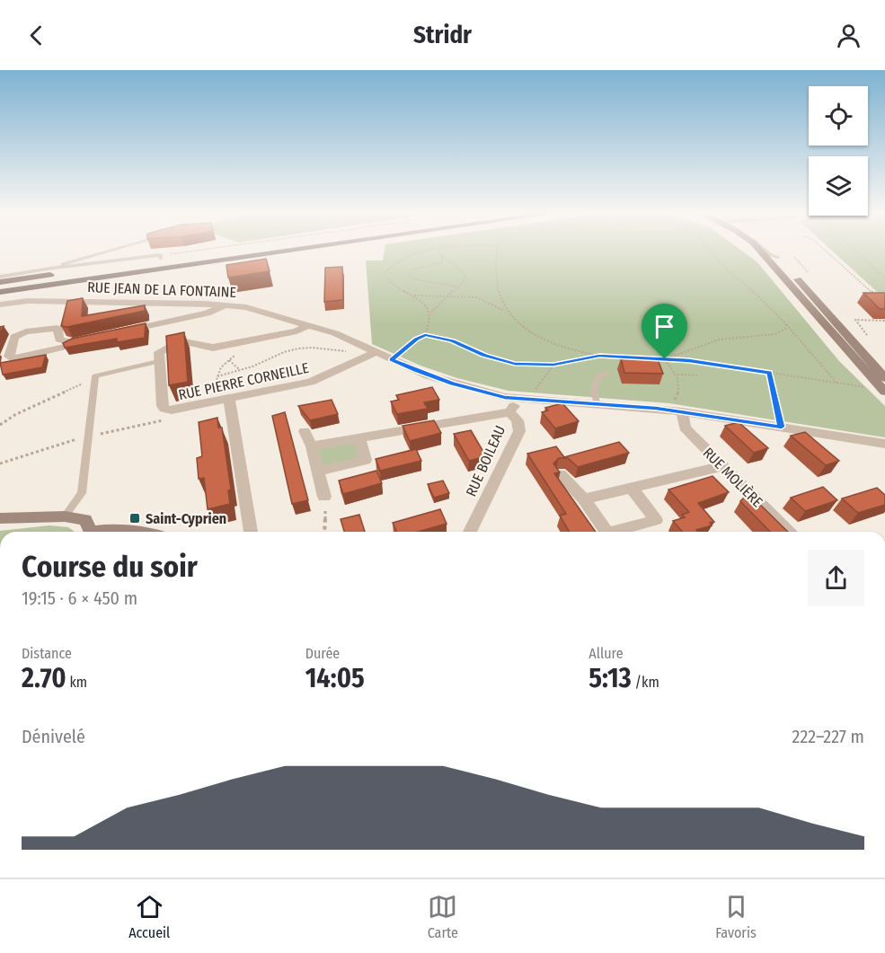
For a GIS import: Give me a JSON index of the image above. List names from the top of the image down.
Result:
{
  "streets": {
    "street": [
      "RUE JEAN DE LA FONTAINE",
      "RUE PIERRE CORNEILLE",
      "RUE BOILEAU",
      "RUE MOLIÈRE"
    ]
  },
  "crossings": [
    ["RUE JEAN DE LA FONTAINE", "RUE PIERRE CORNEILLE"],
    ["RUE JEAN DE LA FONTAINE", "RUE BOILEAU"],
    ["RUE JEAN DE LA FONTAINE", "RUE MOLIÈRE"]
  ],
  "places": {
    "transit": ["Saint-Cyprien"]
  },
  "page": {
    "header": "Stridr",
    "heading": ["Course du soir", "19:15 · 6 × 450 m"],
    "stats": [
      ["Distance", "2.70 km"],
      ["Durée", "14:05"],
      ["Allure", "5:13 /km"]
    ],
    "chart": ["Dénivelé", "222–227 m"],
    "tabs": ["Accueil", "Carte", "Favoris"]
  }
}
